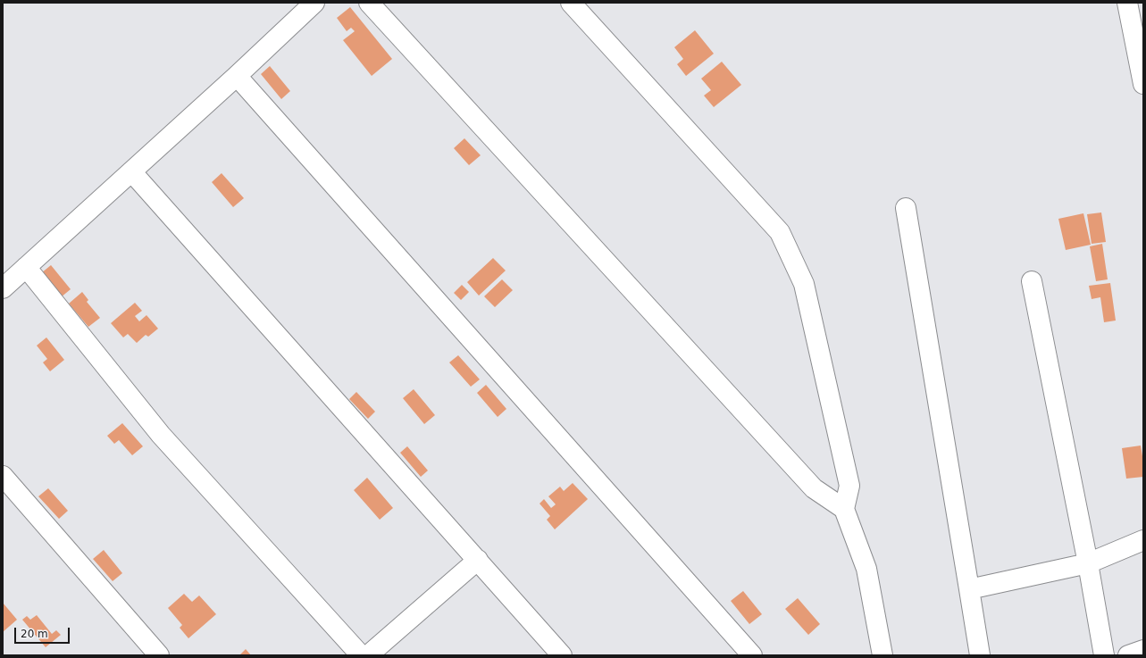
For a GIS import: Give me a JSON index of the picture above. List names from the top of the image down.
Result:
{
  "scale_bar": "20 m"
}
